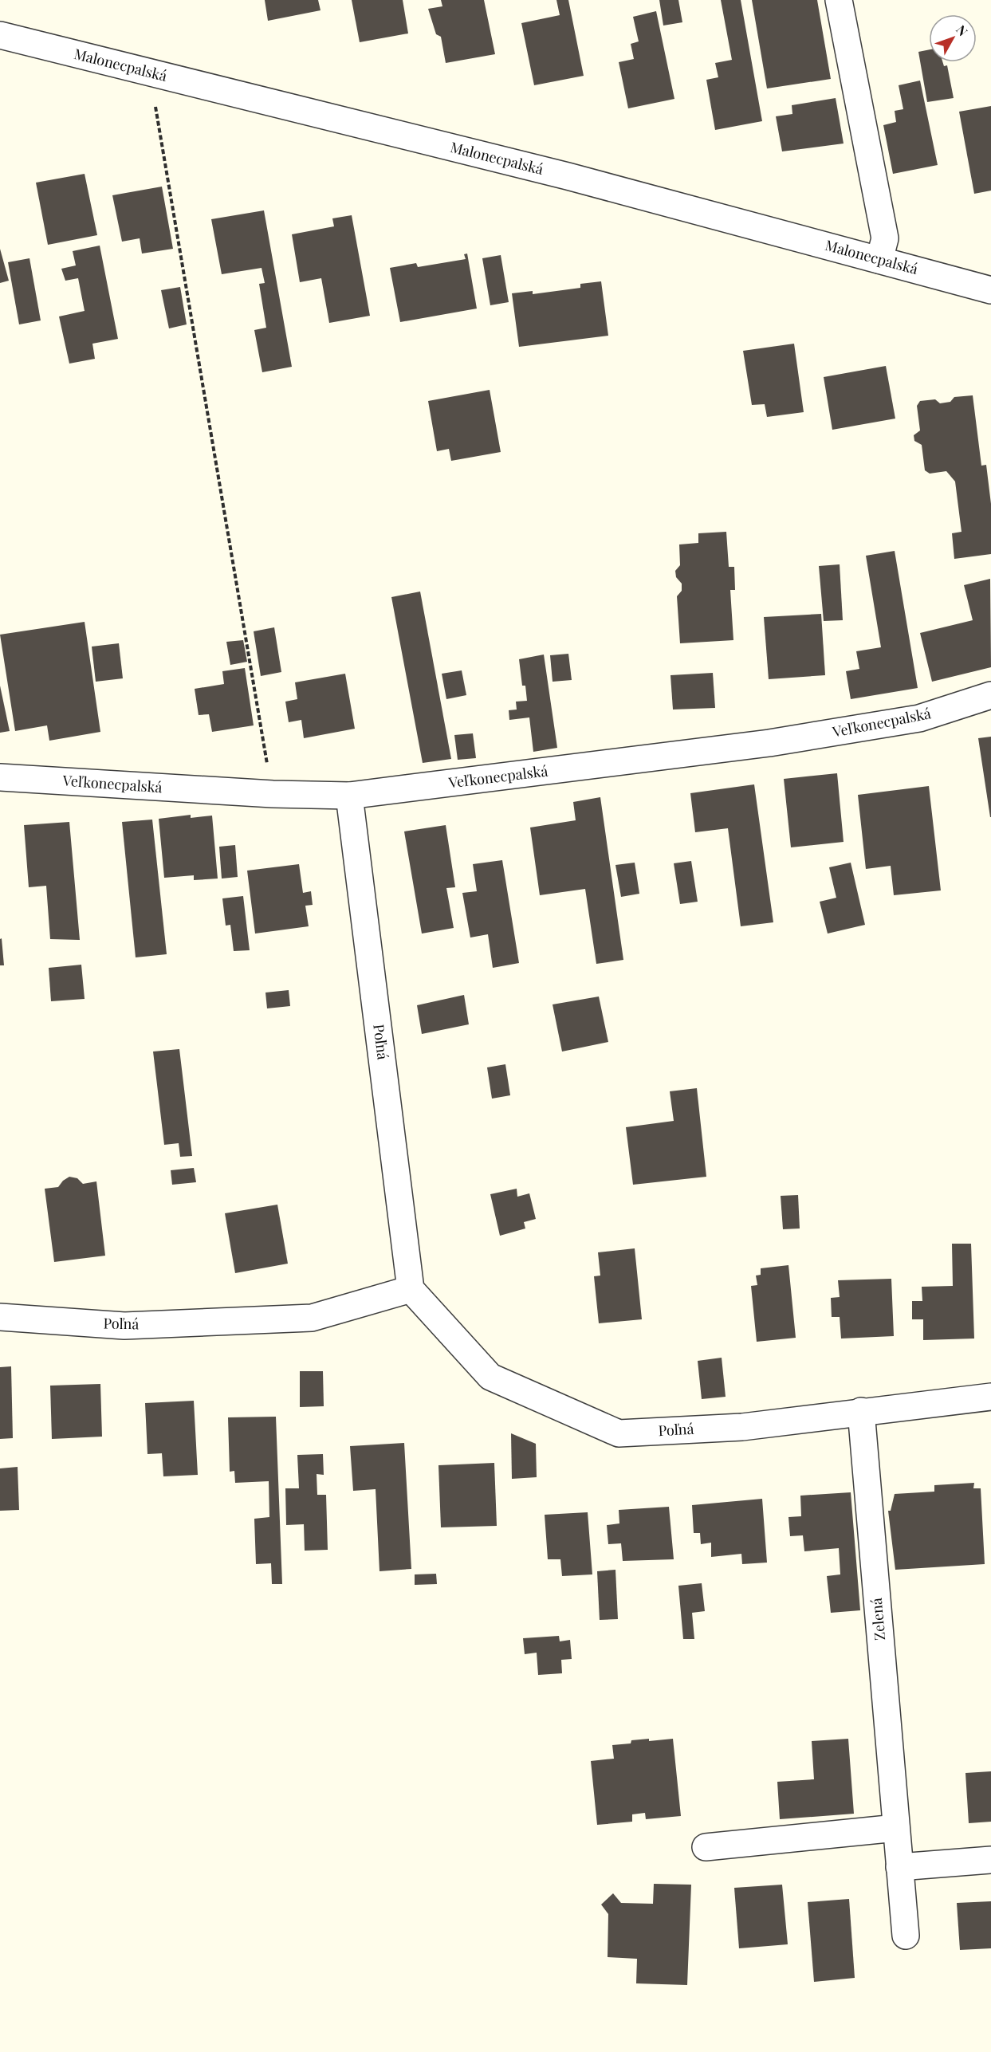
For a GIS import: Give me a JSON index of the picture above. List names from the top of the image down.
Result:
{
  "streets": {
    "street": [
      "Malonecpalská",
      "Veľkonecpalská",
      "Poľná",
      "Zelená"
    ]
  },
  "crossings": [
    ["Veľkonecpalská", "Poľná"],
    ["Poľná", "Zelená"]
  ],
  "north": "top right"
}
